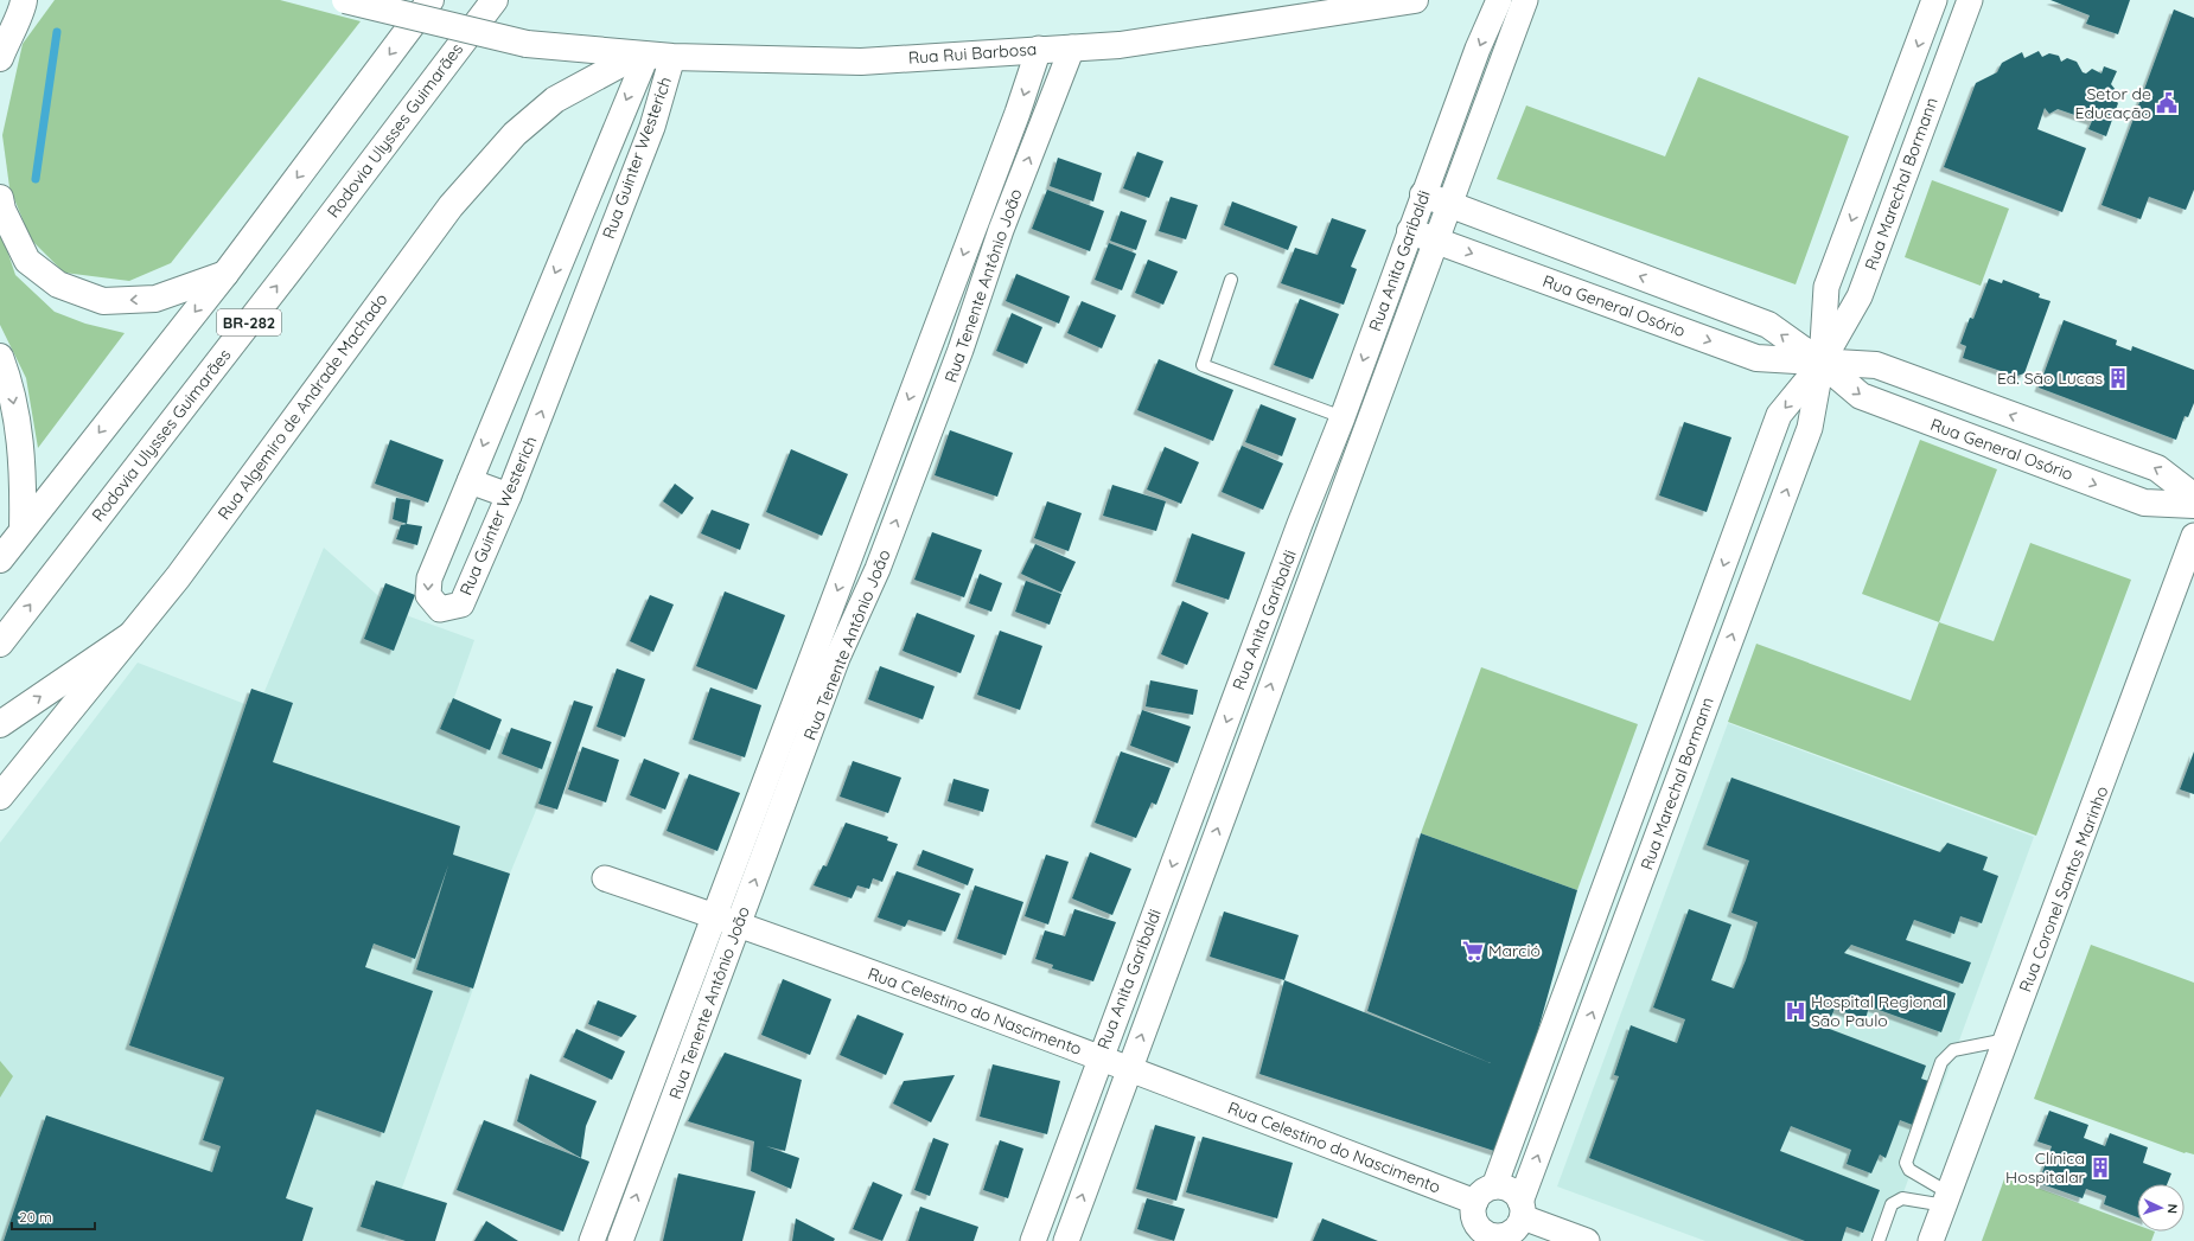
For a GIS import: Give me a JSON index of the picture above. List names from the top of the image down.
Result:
{
  "streets": {
    "main road": [
      "Rua Rui Barbosa",
      "Rodovia Ulysses Guimarães",
      "Rua General Osório",
      "BR-282",
      "Rua Algemiro de Andrade Machado"
    ],
    "street": [
      "Rua Guinter Westerich",
      "Rua Marechal Bormann",
      "Rua Anita Garibaldi",
      "Rua Tenente Antônio João",
      "Rua Coronel Santos Marinho",
      "Rua Celestino do Nascimento"
    ]
  },
  "crossings": [
    ["Rua Rui Barbosa", "Rua Guinter Westerich"],
    ["Rua Rui Barbosa", "Rua Tenente Antônio João"],
    ["Rua Rui Barbosa", "Rua Algemiro de Andrade Machado"],
    ["Rua Guinter Westerich", "Rua Algemiro de Andrade Machado"],
    ["Rua Marechal Bormann", "Rua General Osório"],
    ["Rua Marechal Bormann", "Rua Celestino do Nascimento"],
    ["Rua Anita Garibaldi", "Rua General Osório"],
    ["Rua Anita Garibaldi", "Rua Celestino do Nascimento"],
    ["Rua Tenente Antônio João", "Rua Celestino do Nascimento"]
  ],
  "places": {
    "public building": ["Setor de Educação"],
    "building": ["Ed. São Lucas", "Clínica Hospitalar"],
    "supermarket": ["Marció"],
    "hospital": ["Hospital Regional São Paulo"]
  },
  "scale_bar": "20 m",
  "north": "right"
}
